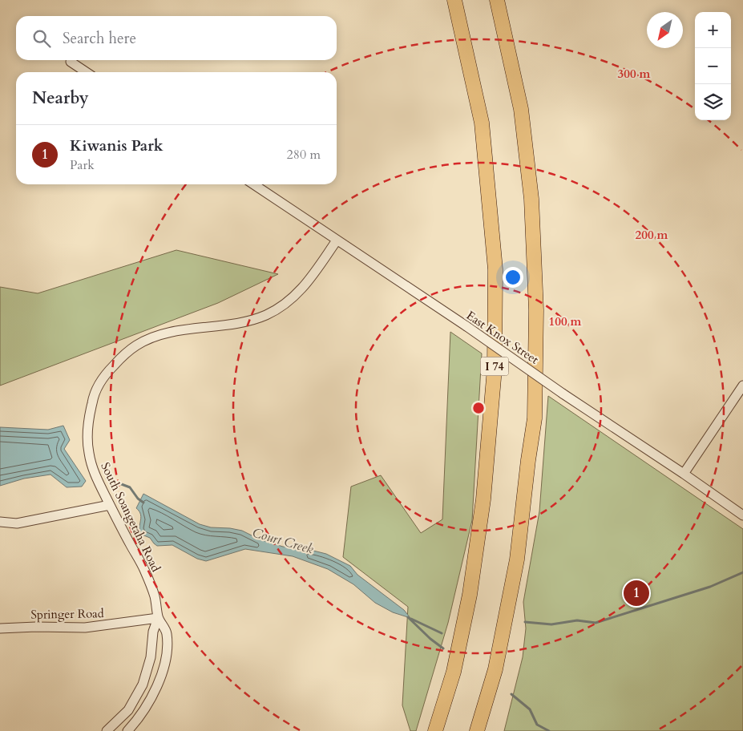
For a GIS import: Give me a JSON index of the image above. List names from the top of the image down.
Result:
{
  "streets": {
    "highway": ["I 74"],
    "street": ["East Knox Street", "South Soangetaha Road", "Springer Road"]
  },
  "crossings": [
    ["East Knox Street", "South Soangetaha Road"],
    ["South Soangetaha Road", "Springer Road"]
  ],
  "water": ["Court Creek"],
  "north": "bottom left",
  "page": {
    "map_buttons": ["+", "−"],
    "search": "Search here",
    "heading": "Nearby",
    "list": [
      {
        "mark": "1",
        "name": "Kiwanis Park",
        "note": "Park",
        "value": "280 m"
      }
    ],
    "pins": "1"
  },
  "rings": ["300 m", "200 m", "100 m"]
}
